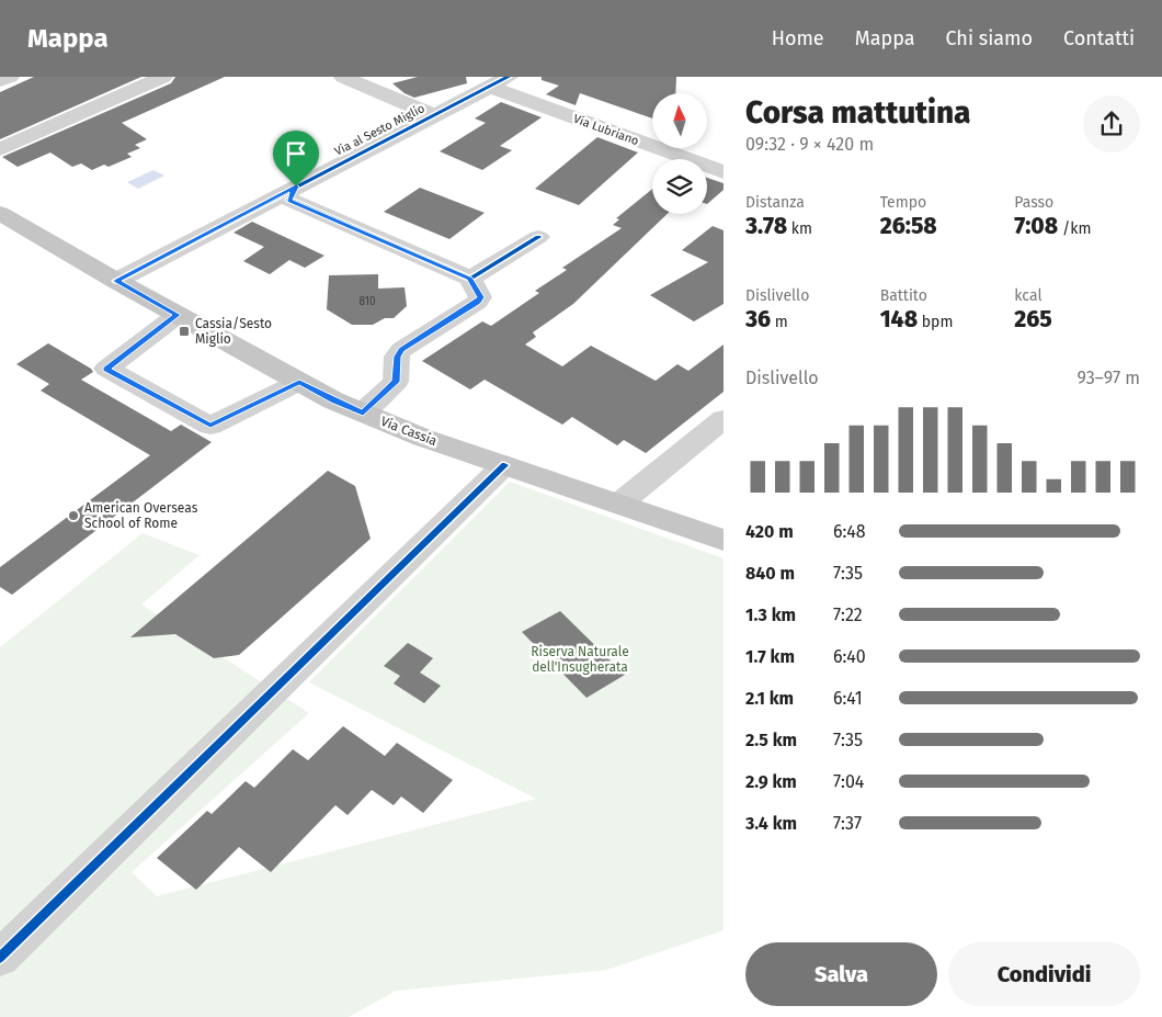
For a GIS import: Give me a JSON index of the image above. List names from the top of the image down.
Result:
{
  "streets": {
    "main road": ["Via Cassia"],
    "street": ["Via al Sesto Miglio", "Via Lubriano"]
  },
  "crossings": [
    ["Via al Sesto Miglio", "Via Lubriano"],
    ["Via al Sesto Miglio", "Via Cassia"]
  ],
  "parks": ["Riserva Naturale dell'Insugherata"],
  "places": {
    "transit": ["Cassia/Sesto Miglio"],
    "other": ["American Overseas School of Rome"]
  },
  "house_numbers": ["810"],
  "north": "top",
  "page": {
    "header": "Mappa",
    "nav": [
      "Home",
      "Mappa",
      "Chi siamo",
      "Contatti"
    ],
    "heading": ["Corsa mattutina", "09:32 · 9 × 420 m"],
    "stats": [
      ["Distanza", "3.78 km"],
      ["Tempo", "26:58"],
      ["Passo", "7:08 /km"],
      ["Dislivello", "36 m"],
      ["Battito", "148 bpm"],
      ["kcal", "265"]
    ],
    "chart": ["Dislivello", "93–97 m"],
    "list": [
      {
        "name": "420 m",
        "note": "6:48"
      },
      {
        "name": "840 m",
        "note": "7:35"
      },
      {
        "name": "1.3 km",
        "note": "7:22"
      },
      {
        "name": "1.7 km",
        "note": "6:40"
      },
      {
        "name": "2.1 km",
        "note": "6:41"
      },
      {
        "name": "2.5 km",
        "note": "7:35"
      },
      {
        "name": "2.9 km",
        "note": "7:04"
      },
      {
        "name": "3.4 km",
        "note": "7:37"
      }
    ],
    "buttons": ["Salva", "Condividi"]
  }
}
